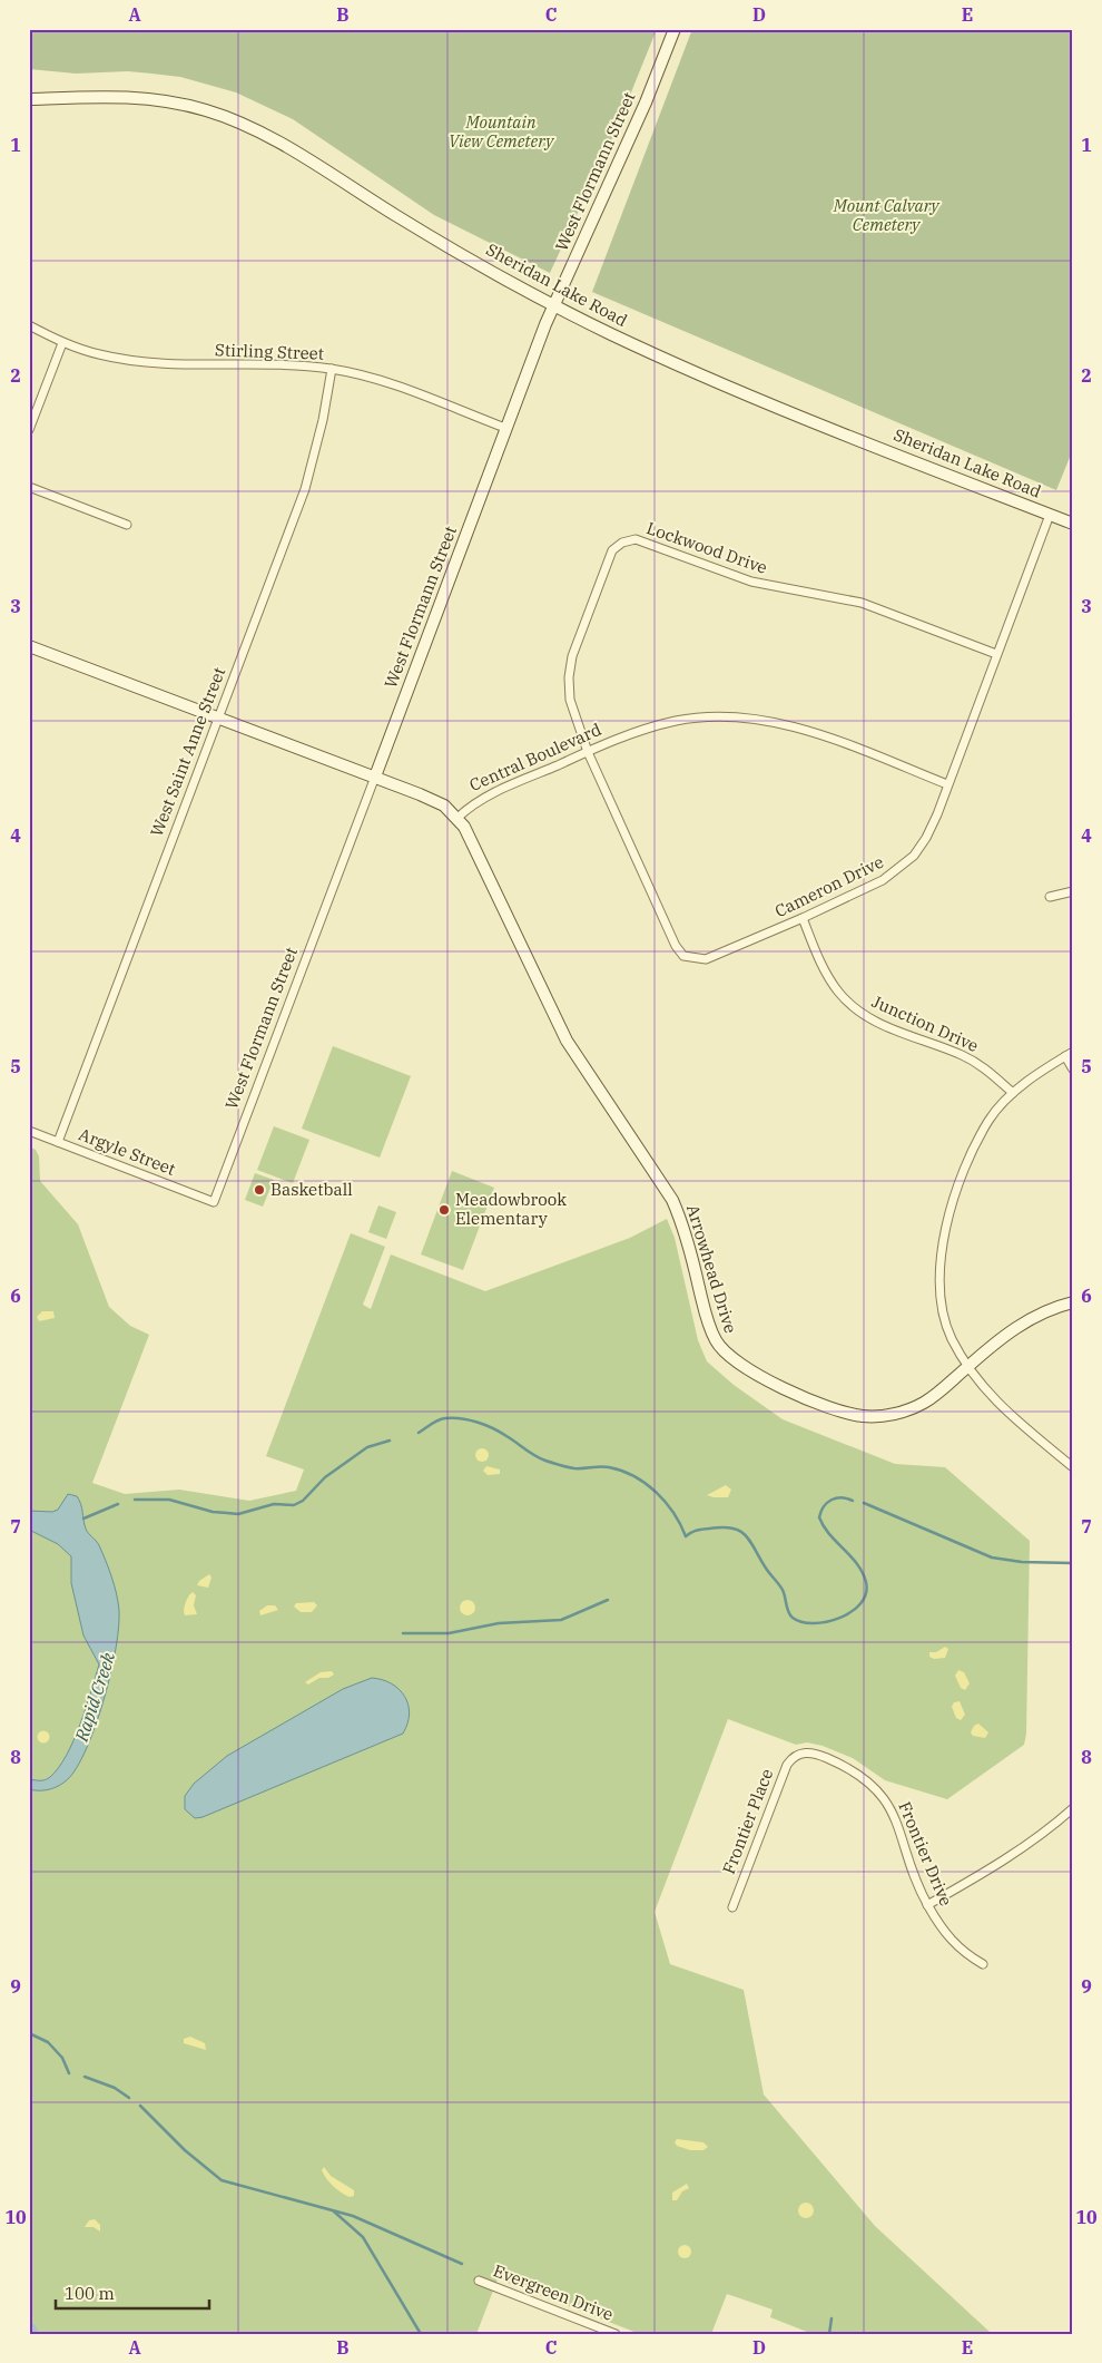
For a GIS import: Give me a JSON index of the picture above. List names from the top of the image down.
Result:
{
  "streets": {
    "street": [
      "West Flormann Street",
      "Sheridan Lake Road",
      "Stirling Street",
      "Lockwood Drive",
      "West Saint Anne Street",
      "Central Boulevard",
      "Cameron Drive",
      "Junction Drive",
      "Argyle Street",
      "Arrowhead Drive",
      "Frontier Place",
      "Frontier Drive",
      "Evergreen Drive"
    ]
  },
  "crossings": [
    ["West Flormann Street", "Sheridan Lake Road"],
    ["West Flormann Street", "Stirling Street"],
    ["West Flormann Street", "Argyle Street"],
    ["Sheridan Lake Road", "Cameron Drive"],
    ["Stirling Street", "West Saint Anne Street"],
    ["Lockwood Drive", "Central Boulevard"],
    ["Lockwood Drive", "Cameron Drive"],
    ["West Saint Anne Street", "Argyle Street"],
    ["Central Boulevard", "Cameron Drive"],
    ["Central Boulevard", "Arrowhead Drive"],
    ["Cameron Drive", "Junction Drive"],
    ["Frontier Place", "Frontier Drive"]
  ],
  "water": ["Rapid Creek"],
  "parks": ["Mountain View Cemetery", "Mount Calvary Cemetery"],
  "places": ["Basketball", "Meadowbrook Elementary"],
  "scale_bar": "100 m",
  "grid": {
    "columns": [
      "A",
      "B",
      "C",
      "D",
      "E"
    ],
    "rows": [
      "1",
      "2",
      "3",
      "4",
      "5",
      "6",
      "7",
      "8",
      "9",
      "10"
    ]
  }
}
